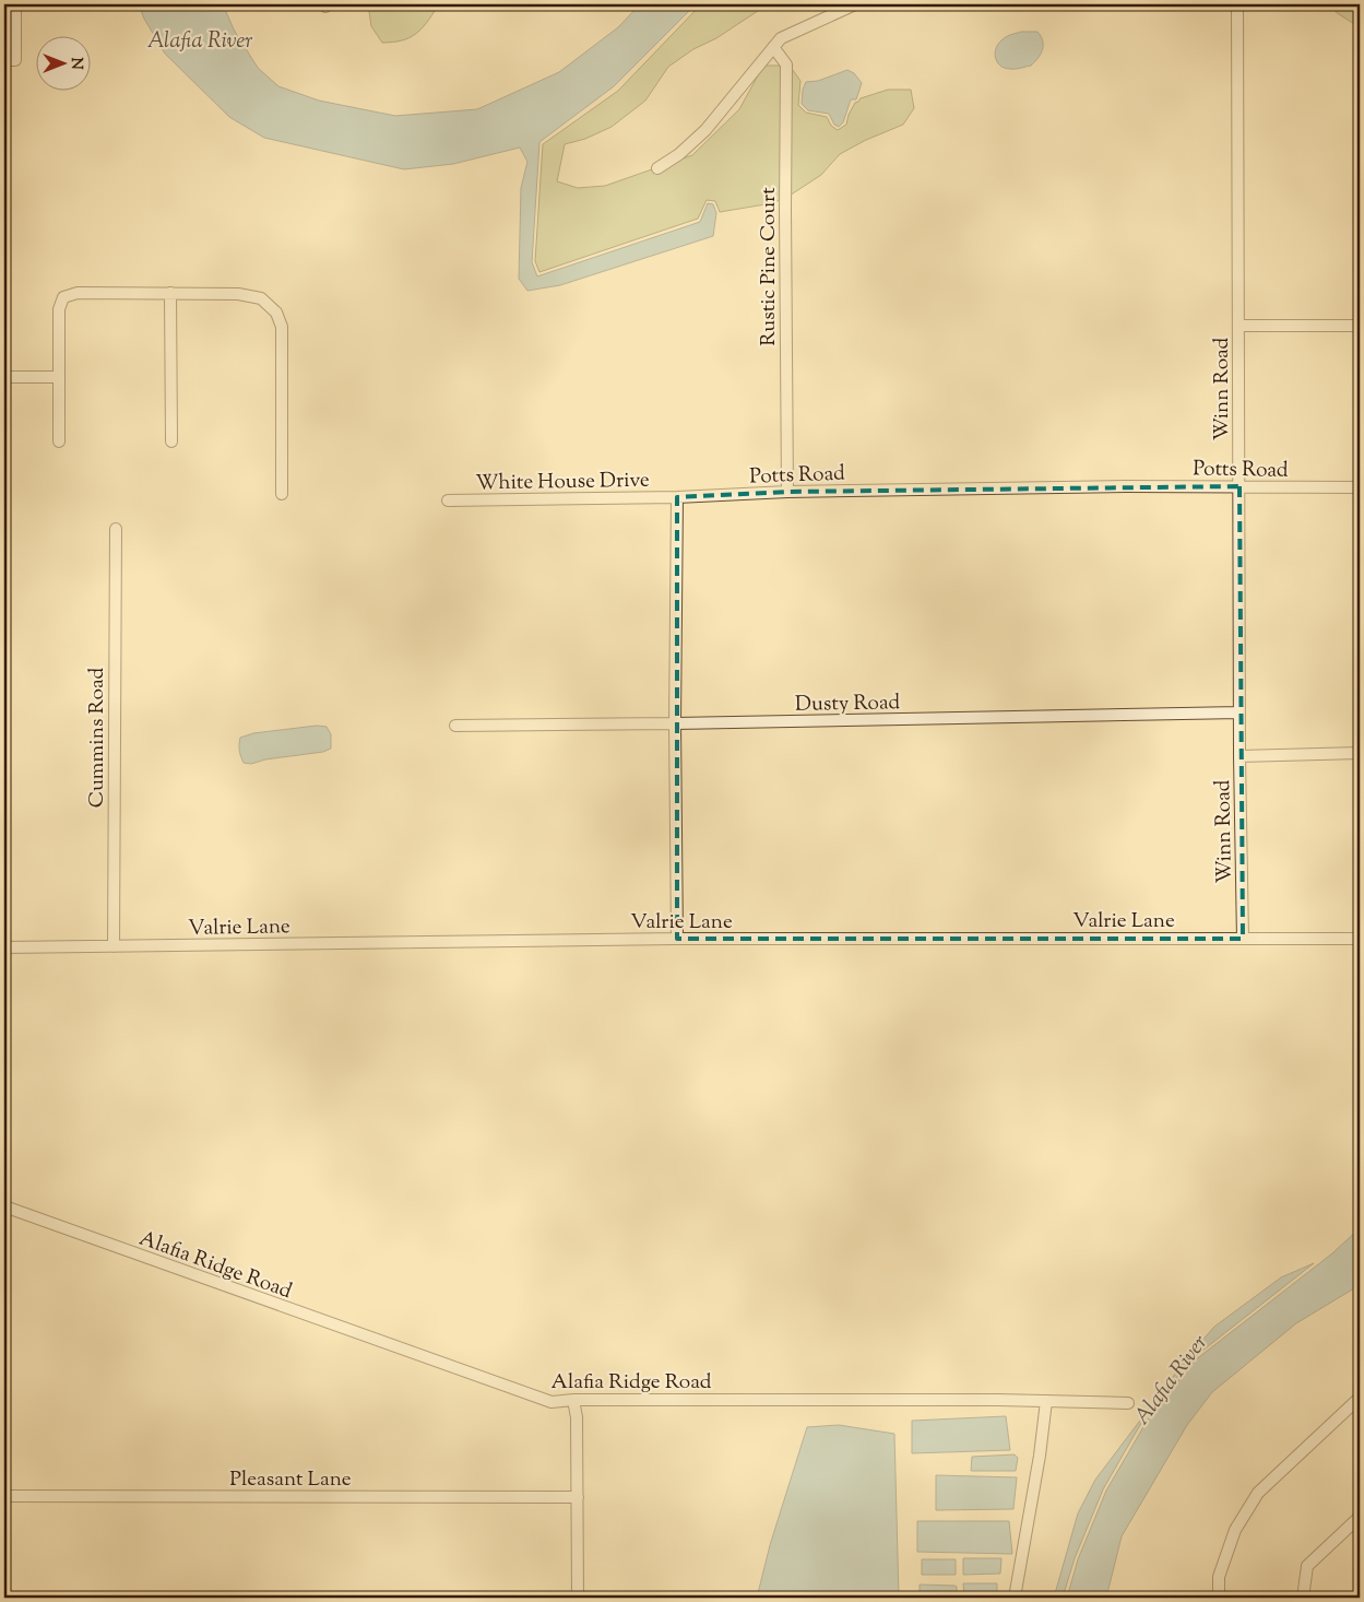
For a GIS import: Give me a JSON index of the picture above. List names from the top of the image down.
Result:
{
  "streets": {
    "street": [
      "Rustic Pine Court",
      "Winn Road",
      "Potts Road",
      "White House Drive",
      "Dusty Road",
      "Cummins Road",
      "Valrie Lane",
      "Alafia Ridge Road",
      "Pleasant Lane"
    ]
  },
  "crossings": [
    ["Rustic Pine Court", "Potts Road"],
    ["Winn Road", "Potts Road"],
    ["Winn Road", "Dusty Road"],
    ["Winn Road", "Valrie Lane"],
    ["Potts Road", "White House Drive"],
    ["Cummins Road", "Valrie Lane"]
  ],
  "water": ["Alafia River"],
  "north": "right"
}
